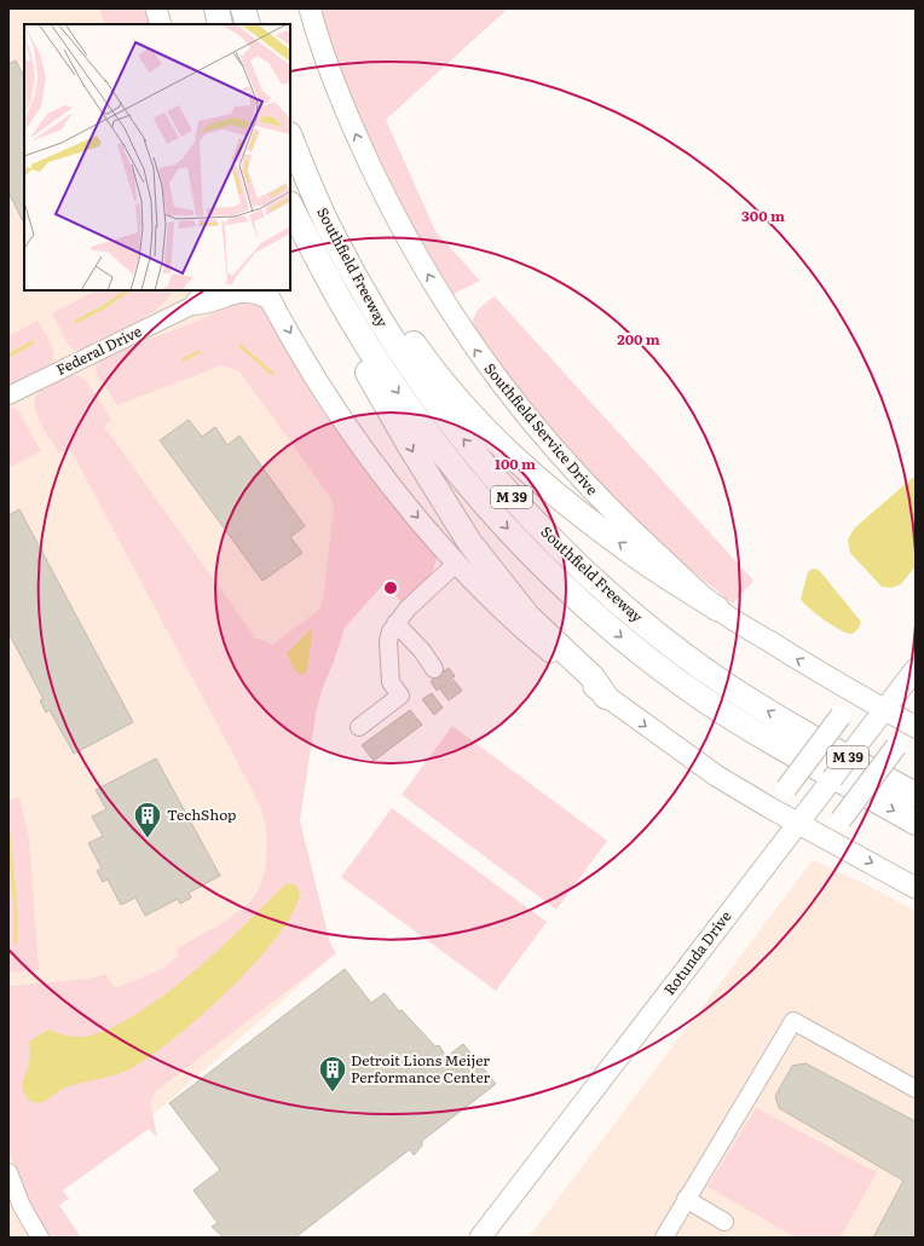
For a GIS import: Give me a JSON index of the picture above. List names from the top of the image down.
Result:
{
  "streets": {
    "highway": ["Southfield Freeway", "M 39"],
    "main road": ["Southfield Service Drive", "Rotunda Drive"],
    "street": ["Federal Drive"]
  },
  "crossings": [
    ["Southfield Service Drive", "Rotunda Drive"]
  ],
  "places": {
    "building": ["TechShop", "Detroit Lions Meijer Performance Center"]
  },
  "rings": ["300 m", "200 m", "100 m"]
}
